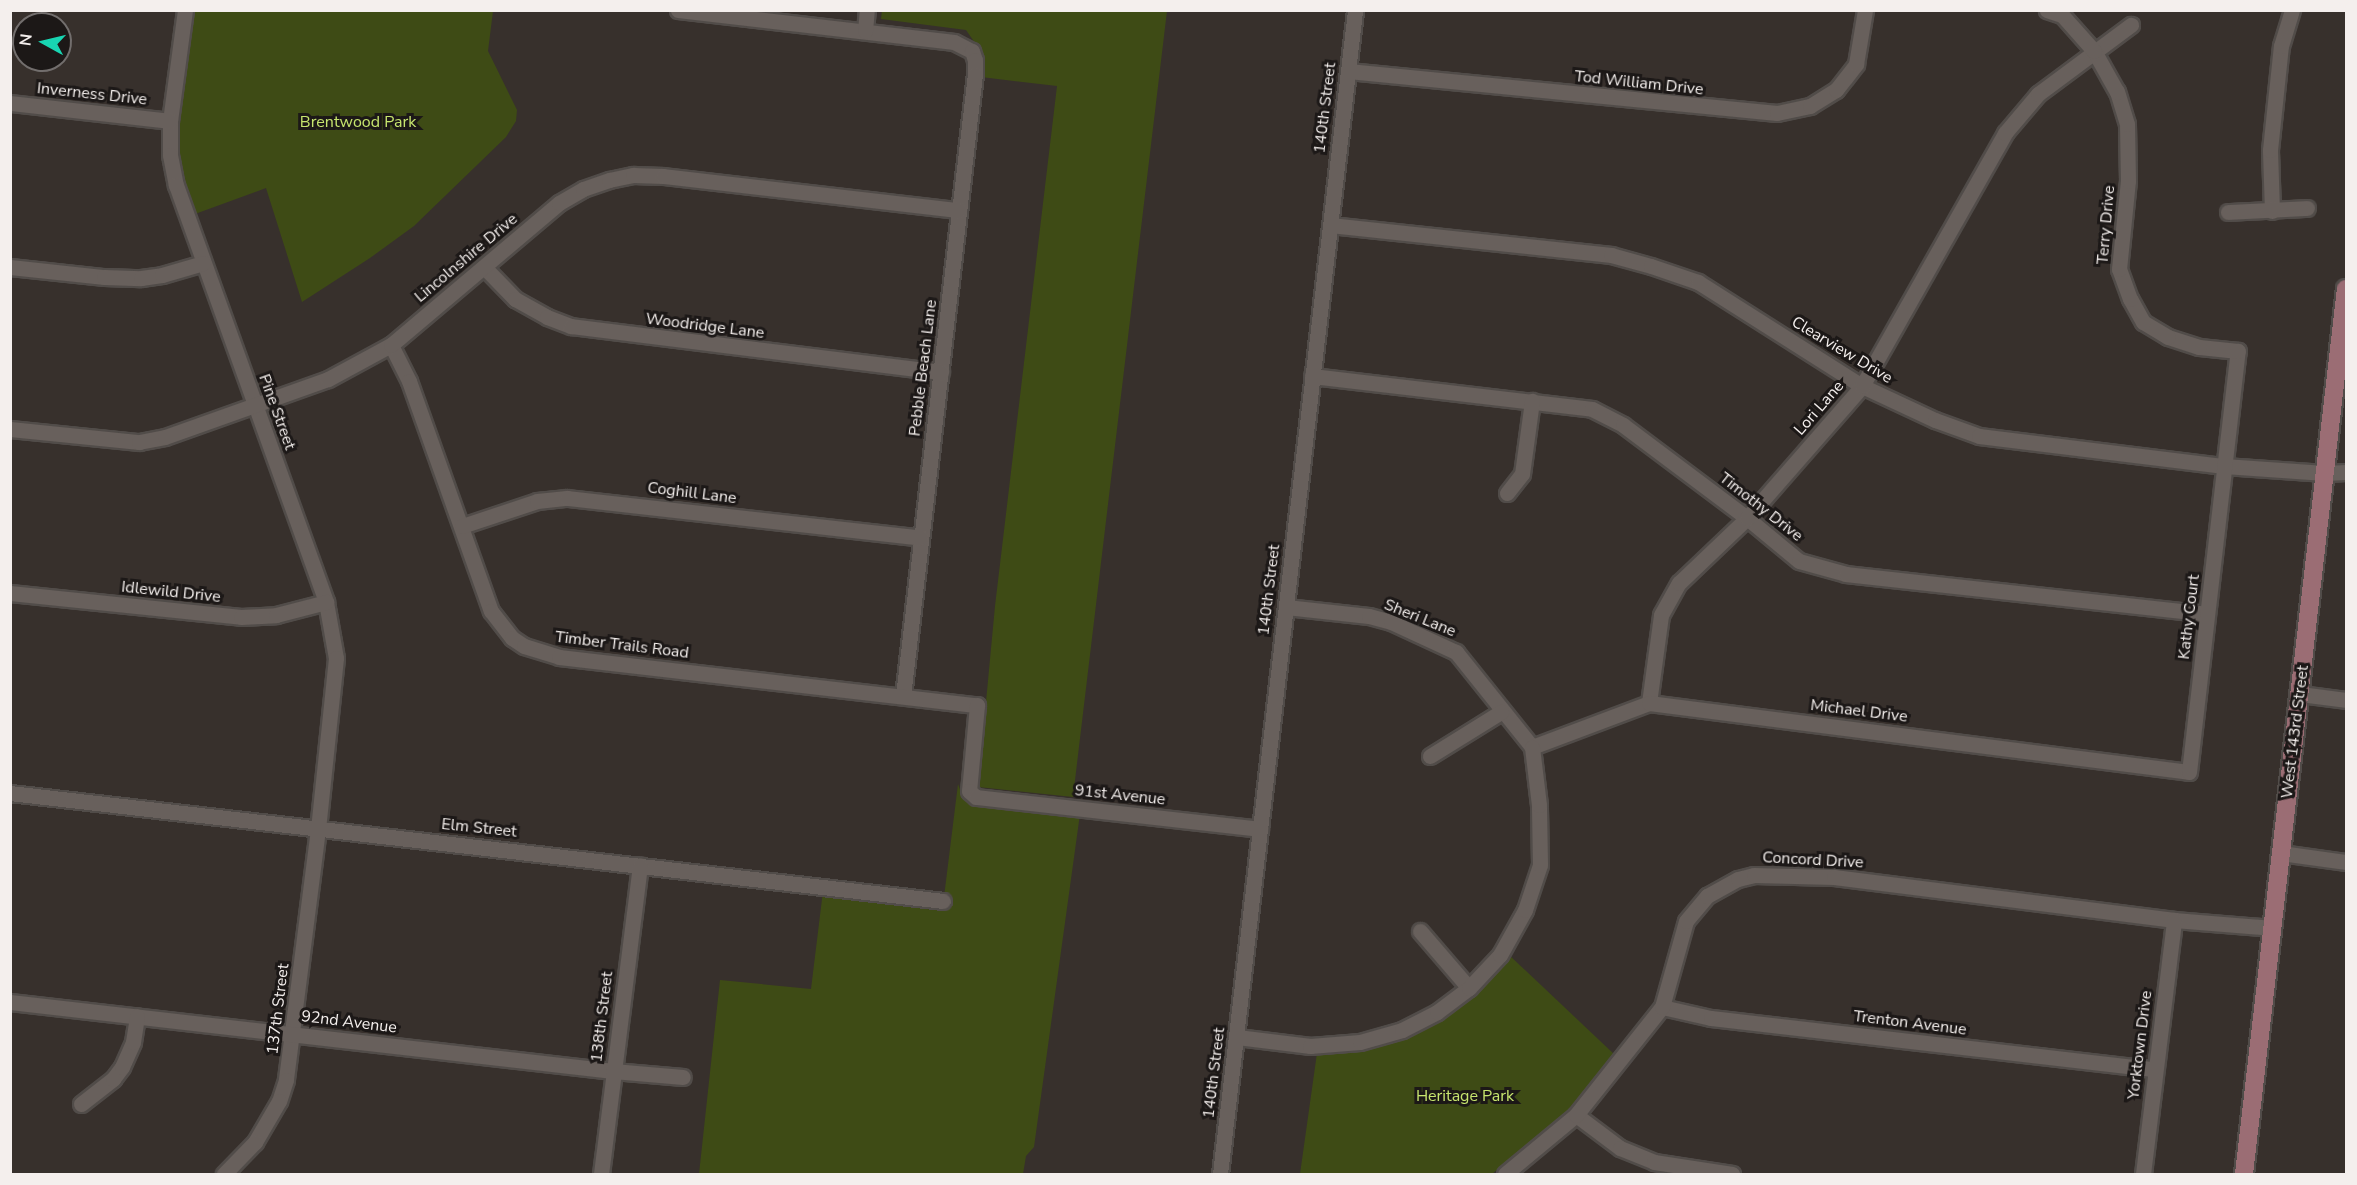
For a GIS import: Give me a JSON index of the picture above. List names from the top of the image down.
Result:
{
  "streets": {
    "main road": ["West 143rd Street"],
    "street": [
      "Tod William Drive",
      "Inverness Drive",
      "140th Street",
      "Terry Drive",
      "Lincolnshire Drive",
      "Woodridge Lane",
      "Clearview Drive",
      "Pebble Beach Lane",
      "Lori Lane",
      "Pine Street",
      "Coghill Lane",
      "Timothy Drive",
      "Idlewild Drive",
      "Kathy Court",
      "Sheri Lane",
      "Timber Trails Road",
      "Michael Drive",
      "91st Avenue",
      "Elm Street",
      "Concord Drive",
      "137th Street",
      "138th Street",
      "92nd Avenue",
      "Trenton Avenue",
      "Yorktown Drive"
    ]
  },
  "crossings": [
    ["Tod William Drive", "140th Street"],
    ["Inverness Drive", "Pine Street"],
    ["140th Street", "Clearview Drive"],
    ["140th Street", "Timothy Drive"],
    ["140th Street", "Sheri Lane"],
    ["140th Street", "91st Avenue"],
    ["Terry Drive", "Clearview Drive"],
    ["Terry Drive", "Lori Lane"],
    ["Terry Drive", "Kathy Court"],
    ["Lincolnshire Drive", "Woodridge Lane"],
    ["Lincolnshire Drive", "Pebble Beach Lane"],
    ["Lincolnshire Drive", "Pine Street"],
    ["Lincolnshire Drive", "Timber Trails Road"],
    ["Woodridge Lane", "Pebble Beach Lane"],
    ["Clearview Drive", "Lori Lane"],
    ["Clearview Drive", "Kathy Court"],
    ["Clearview Drive", "West 143rd Street"],
    ["Pebble Beach Lane", "Coghill Lane"],
    ["Pebble Beach Lane", "Timber Trails Road"],
    ["Lori Lane", "Timothy Drive"],
    ["Lori Lane", "Michael Drive"],
    ["Pine Street", "Idlewild Drive"],
    ["Pine Street", "Elm Street"],
    ["Pine Street", "137th Street"],
    ["Coghill Lane", "Timber Trails Road"],
    ["Timothy Drive", "Kathy Court"],
    ["Kathy Court", "Michael Drive"],
    ["Sheri Lane", "Michael Drive"],
    ["Timber Trails Road", "91st Avenue"],
    ["West 143rd Street", "Concord Drive"],
    ["Elm Street", "137th Street"],
    ["Elm Street", "138th Street"],
    ["Concord Drive", "Trenton Avenue"],
    ["Concord Drive", "Yorktown Drive"],
    ["137th Street", "92nd Avenue"],
    ["138th Street", "92nd Avenue"],
    ["Trenton Avenue", "Yorktown Drive"]
  ],
  "parks": ["Brentwood Park", "Heritage Park"],
  "north": "left"
}
